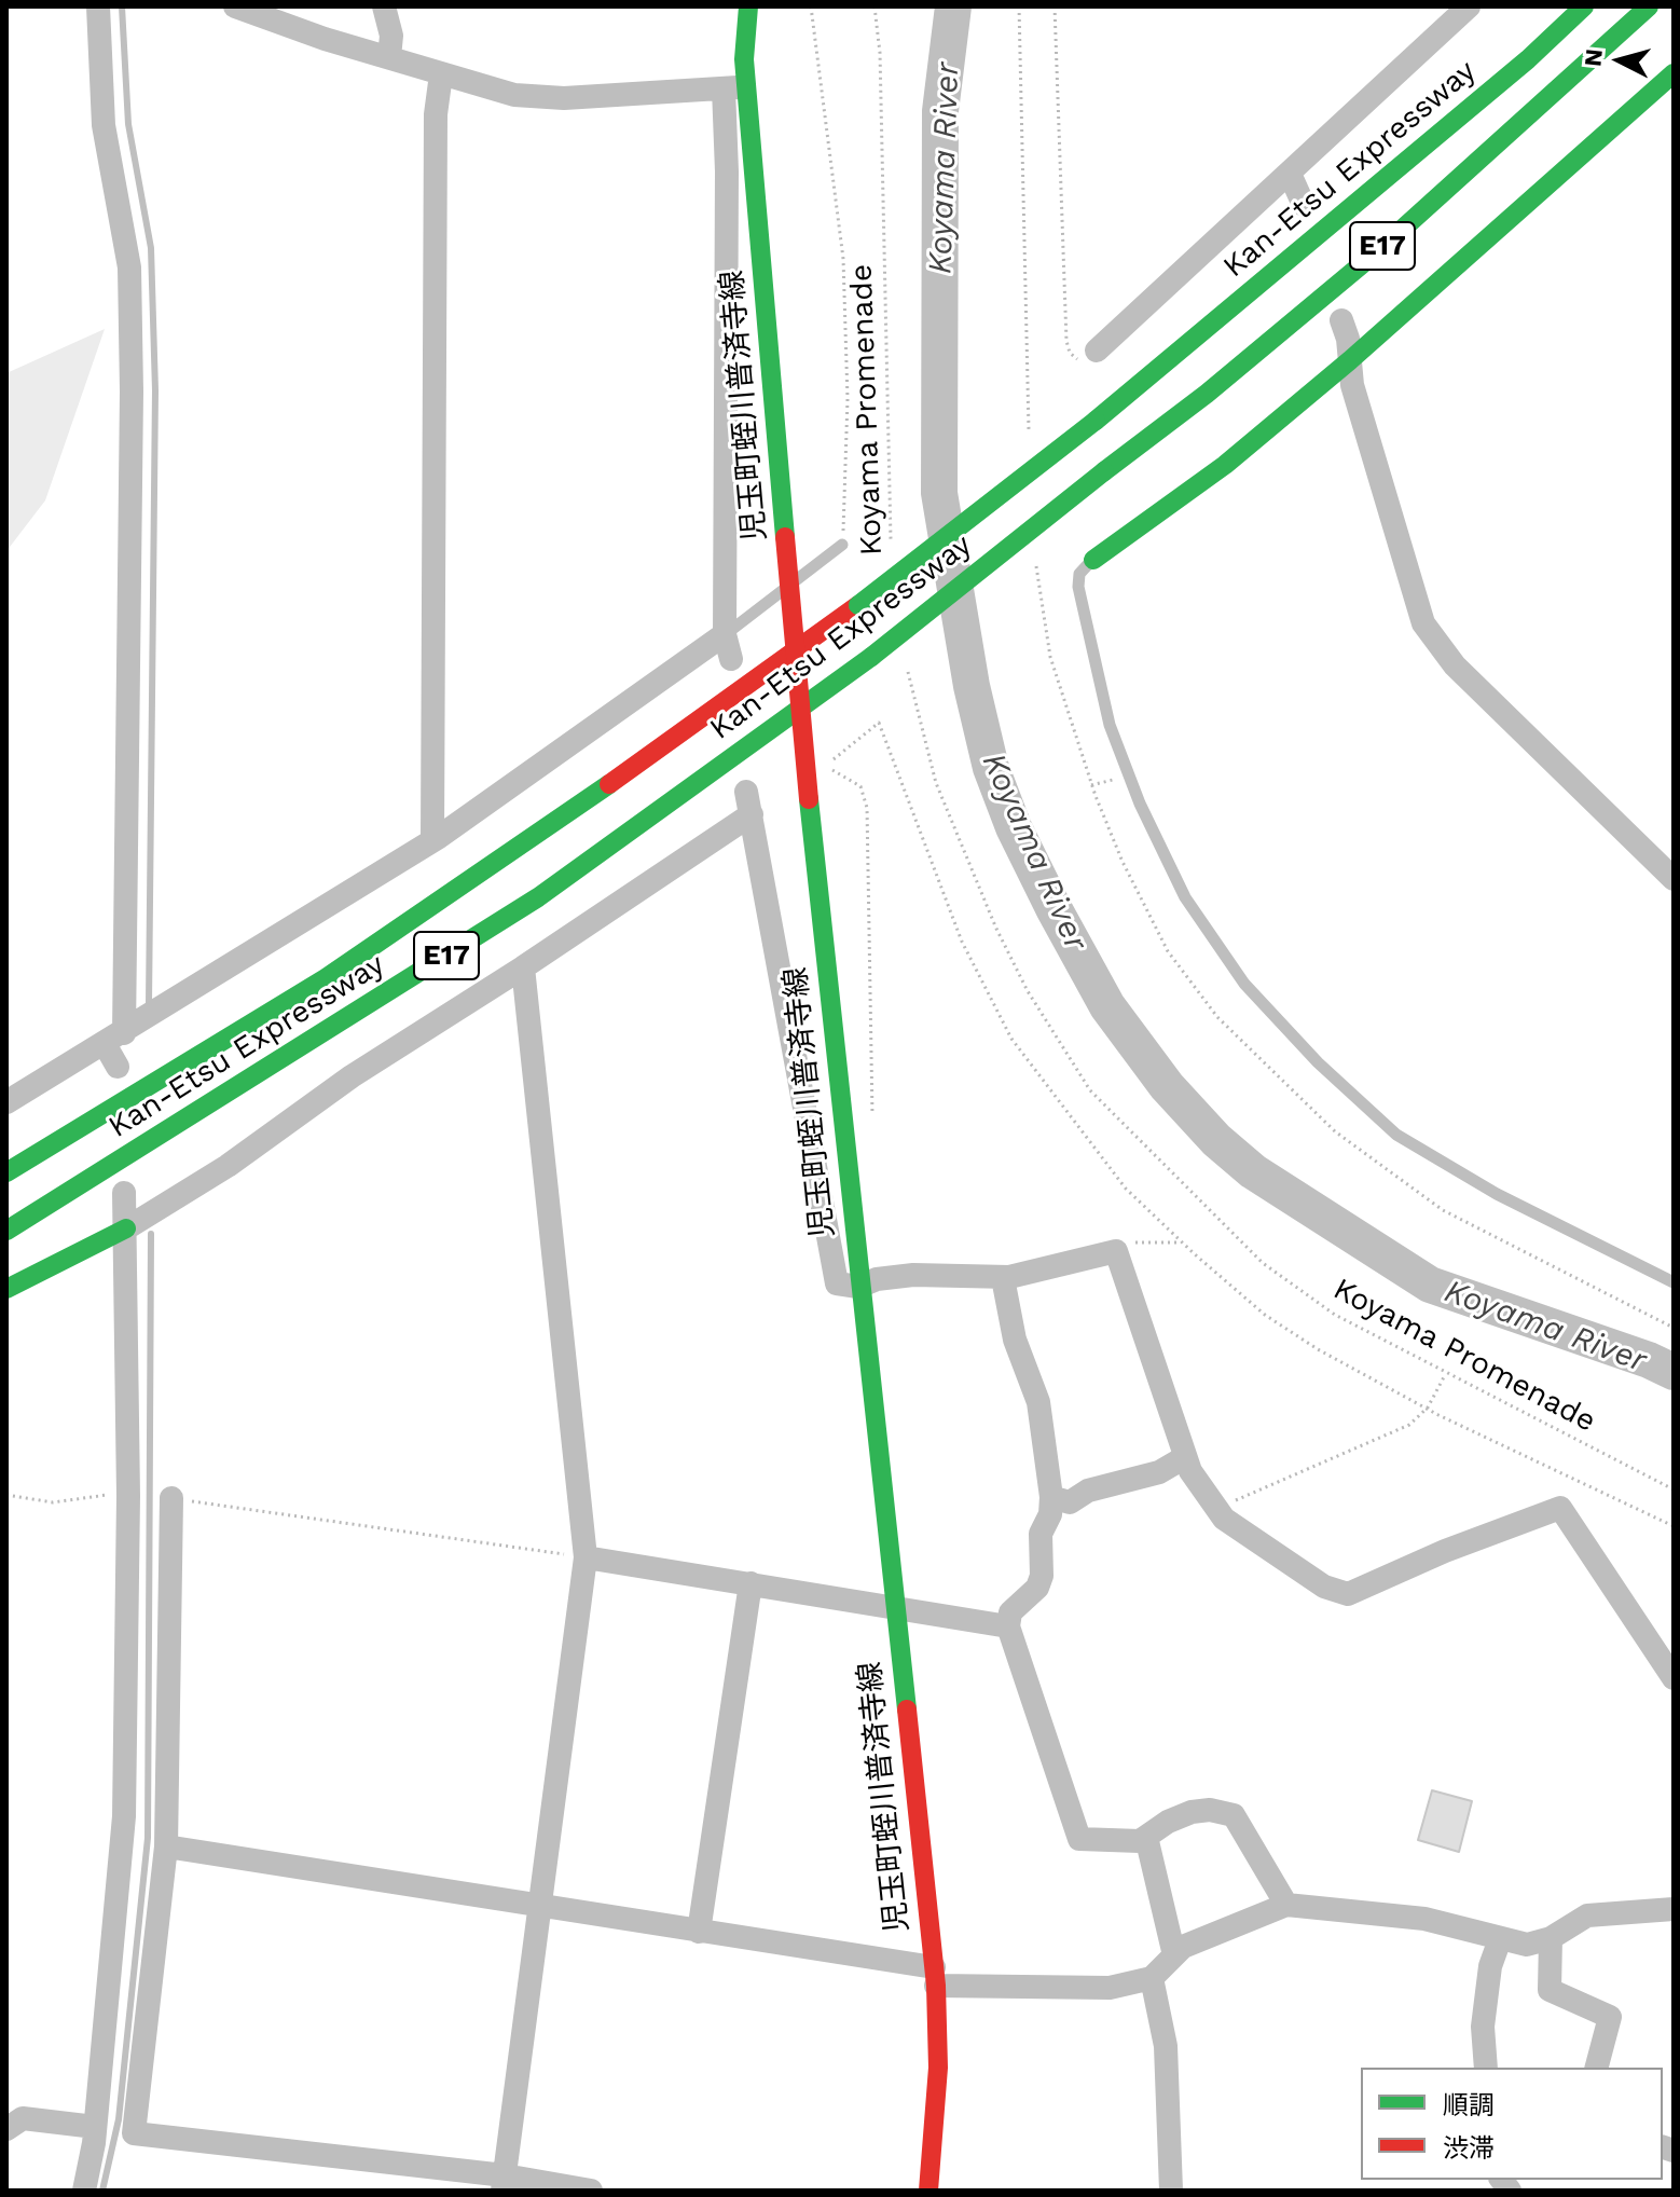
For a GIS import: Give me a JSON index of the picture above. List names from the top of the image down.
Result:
{
  "streets": {
    "main road": ["Kan-Etsu Expressway", "E17", "児玉町蛭川普済寺線"],
    "path": ["Koyama Promenade"]
  },
  "water": ["Koyama River"],
  "legend": ["順調", "渋滞"],
  "north": "left"
}
